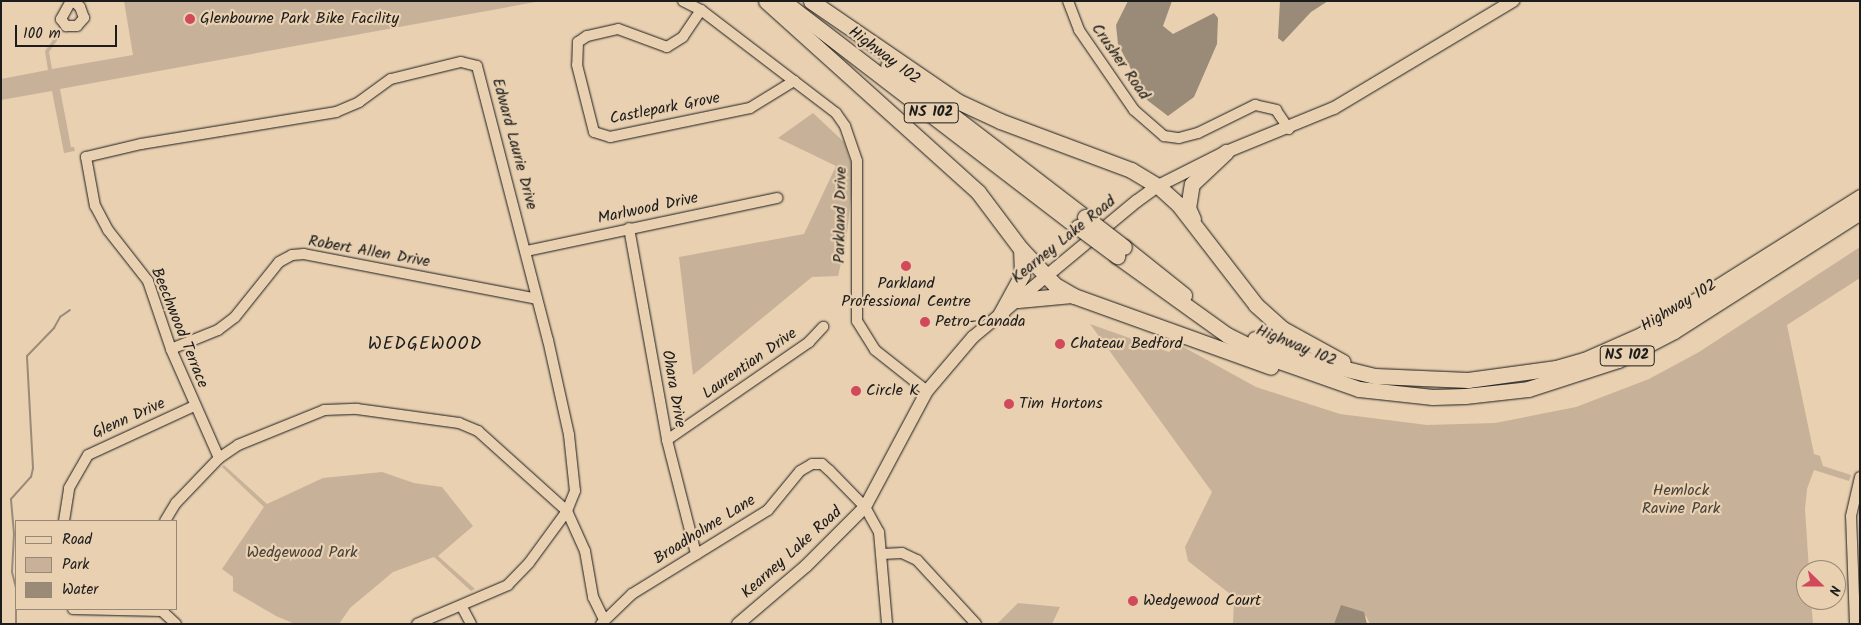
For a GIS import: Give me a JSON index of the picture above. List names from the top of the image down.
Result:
{
  "streets": {
    "highway": ["Highway 102", "NS 102"],
    "main road": ["Kearney Lake Road"],
    "street": [
      "Crusher Road",
      "Castlepark Grove",
      "Edward Laurie Drive",
      "Marlwood Drive",
      "Parkland Drive",
      "Robert Allen Drive",
      "Beechwood Terrace",
      "Laurentian Drive",
      "Ohara Drive",
      "Glenn Drive",
      "Broadholme Lane"
    ]
  },
  "crossings": [
    ["Crusher Road", "Kearney Lake Road"],
    ["Castlepark Grove", "Parkland Drive"],
    ["Edward Laurie Drive", "Marlwood Drive"],
    ["Edward Laurie Drive", "Robert Allen Drive"],
    ["Edward Laurie Drive", "Beechwood Terrace"],
    ["Marlwood Drive", "Ohara Drive"],
    ["Parkland Drive", "Kearney Lake Road"],
    ["Kearney Lake Road", "Broadholme Lane"],
    ["Robert Allen Drive", "Beechwood Terrace"],
    ["Beechwood Terrace", "Glenn Drive"],
    ["Laurentian Drive", "Ohara Drive"],
    ["Ohara Drive", "Broadholme Lane"]
  ],
  "districts": ["WEDGEWOOD"],
  "parks": ["Hemlock Ravine Park", "Wedgewood Park"],
  "places": [
    "Glenbourne Park Bike Facility",
    "Parkland Professional Centre",
    "Petro-Canada",
    "Chateau Bedford",
    "Circle K",
    "Tim Hortons",
    "Wedgewood Court"
  ],
  "legend": ["Road", "Park", "Water"],
  "scale_bar": "100 m",
  "north": "right"
}
